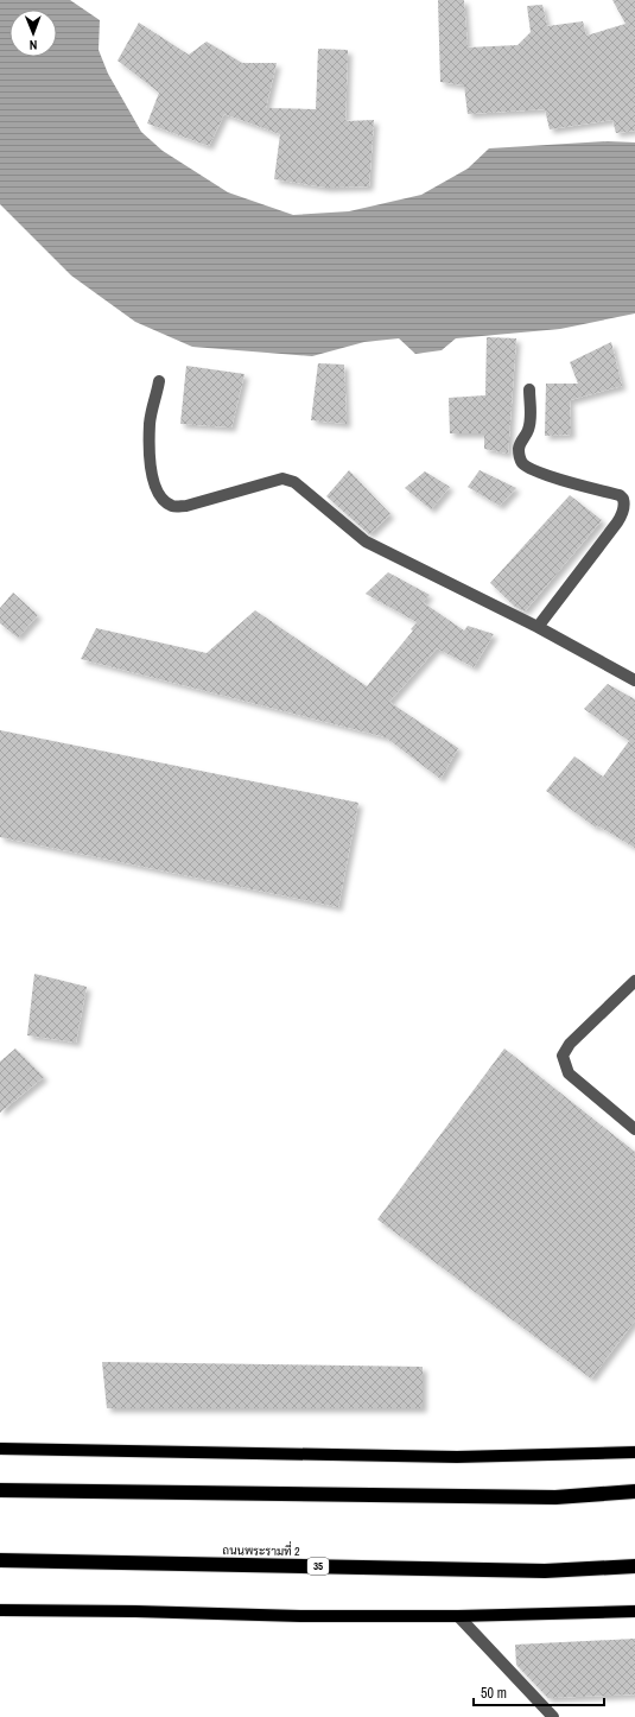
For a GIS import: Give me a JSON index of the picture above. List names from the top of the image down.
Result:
{
  "streets": {
    "highway": ["ถนนพระรามที่ 2", "35"]
  },
  "scale_bar": "50 m",
  "north": "bottom"
}
